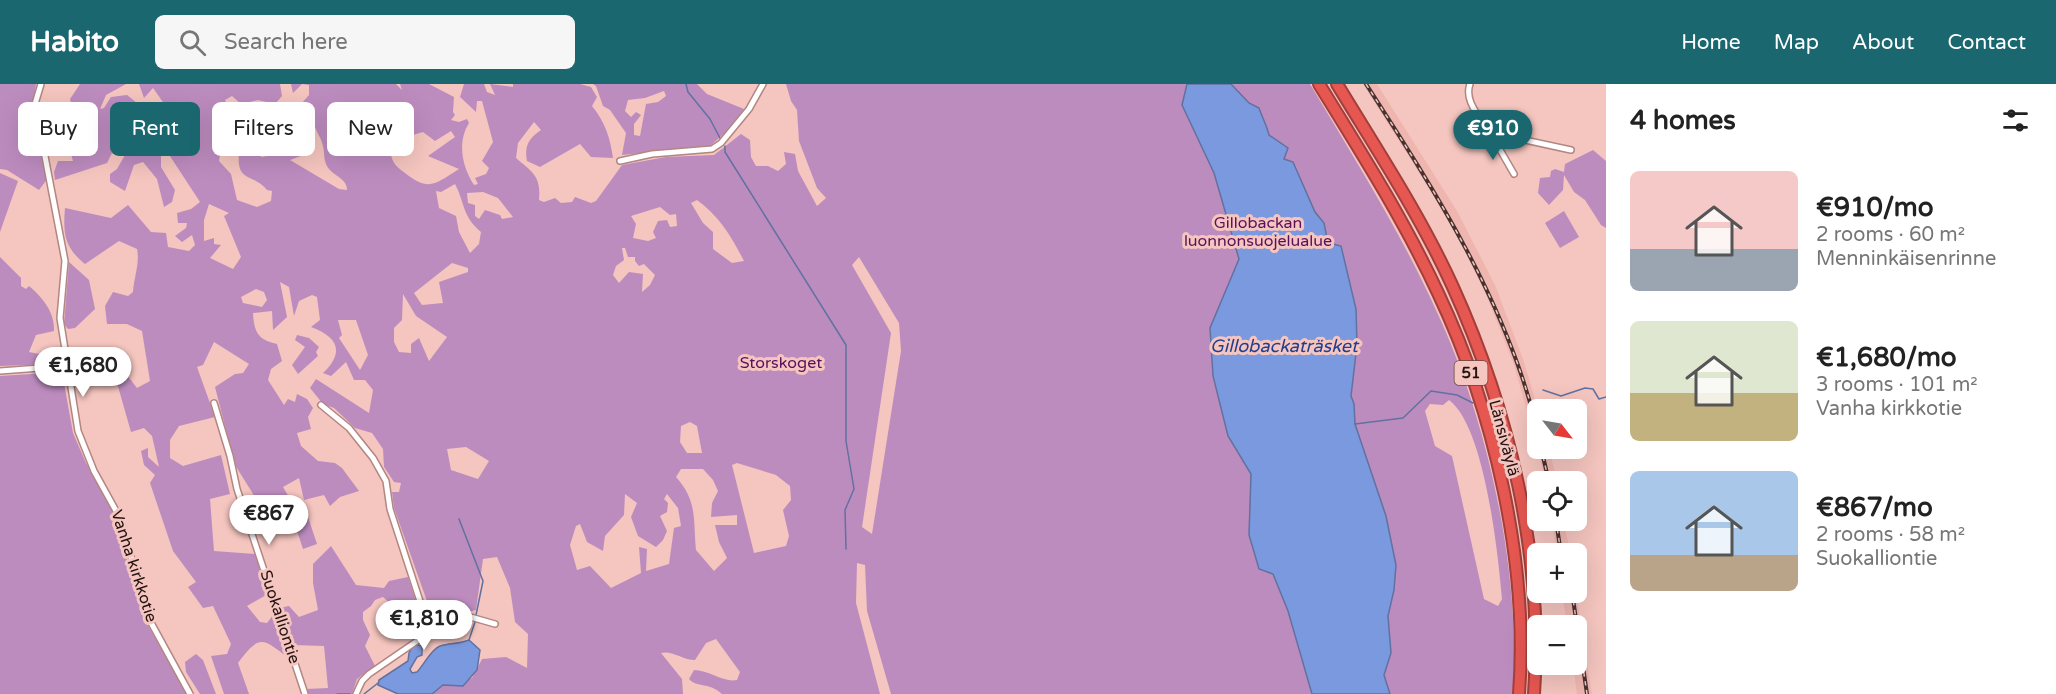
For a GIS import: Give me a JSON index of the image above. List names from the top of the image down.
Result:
{
  "streets": {
    "highway": ["51", "Länsiväylä"],
    "street": ["Vanha kirkkotie", "Suokalliontie"]
  },
  "water": ["Gillobackaträsket"],
  "parks": ["Gillobackan luonnonsuojelualue", "Storskoget"],
  "north": "bottom right",
  "page": {
    "header": "Habito",
    "search": "Search here",
    "nav": [
      "Home",
      "Map",
      "About",
      "Contact"
    ],
    "heading": "4 homes",
    "chip": [
      "Buy",
      "Rent",
      "Filters",
      "New"
    ],
    "price": [
      "€910",
      "€1,680",
      "€867",
      "€1,810"
    ],
    "list": [
      {
        "name": "€910/mo",
        "note": "2 rooms · 60 m² · Menninkäisenrinne"
      },
      {
        "name": "€1,680/mo",
        "note": "3 rooms · 101 m² · Vanha kirkkotie"
      },
      {
        "name": "€867/mo",
        "note": "2 rooms · 58 m² · Suokalliontie"
      }
    ],
    "map_buttons": ["+", "−"]
  }
}
